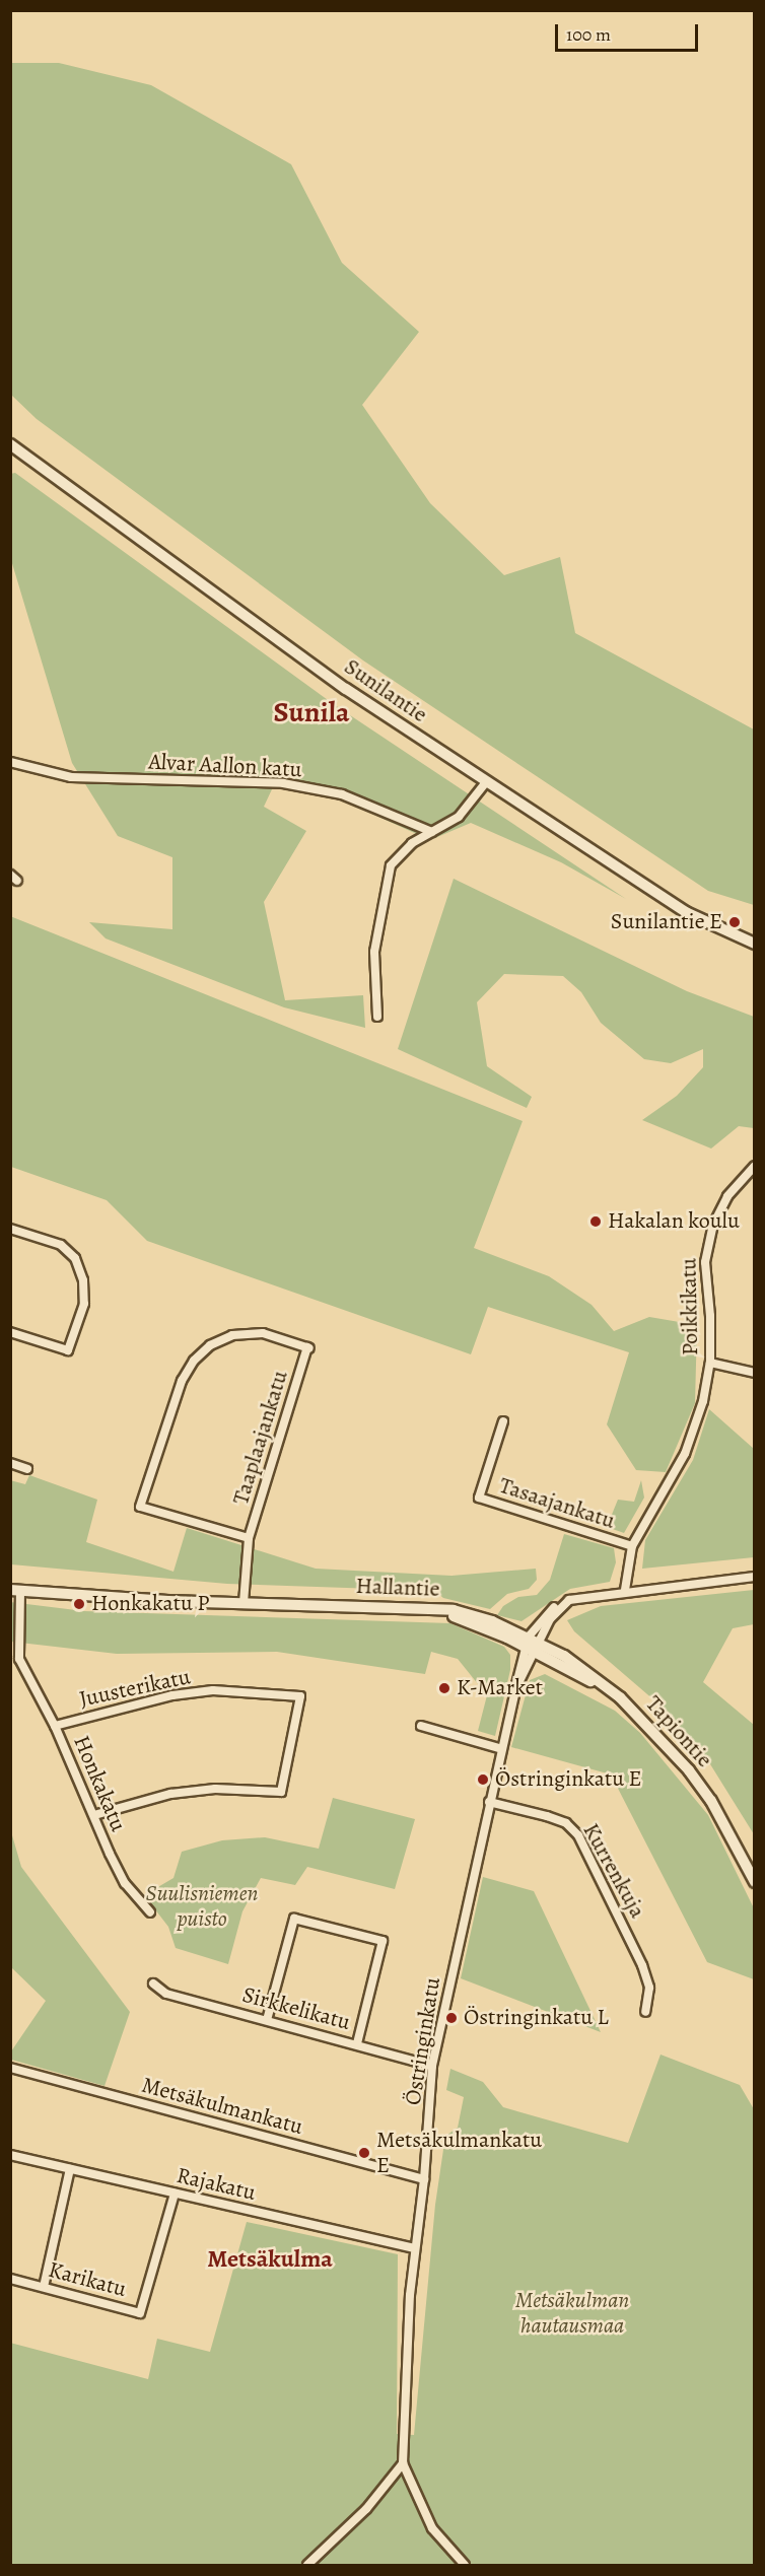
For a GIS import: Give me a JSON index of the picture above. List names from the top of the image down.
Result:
{
  "streets": {
    "street": [
      "Sunilantie",
      "Alvar Aallon katu",
      "Poikkikatu",
      "Taaplaajankatu",
      "Tasaajankatu",
      "Hallantie",
      "Juusterikatu",
      "Tapiontie",
      "Honkakatu",
      "Kurrenkuja",
      "Sirkkelikatu",
      "Östringinkatu",
      "Metsäkulmankatu",
      "Rajakatu",
      "Karikatu"
    ]
  },
  "crossings": [
    ["Poikkikatu", "Tasaajankatu"],
    ["Taaplaajankatu", "Hallantie"],
    ["Hallantie", "Tapiontie"],
    ["Hallantie", "Honkakatu"],
    ["Hallantie", "Östringinkatu"],
    ["Juusterikatu", "Honkakatu"],
    ["Tapiontie", "Östringinkatu"],
    ["Kurrenkuja", "Östringinkatu"],
    ["Sirkkelikatu", "Östringinkatu"],
    ["Östringinkatu", "Metsäkulmankatu"],
    ["Östringinkatu", "Rajakatu"],
    ["Rajakatu", "Karikatu"]
  ],
  "districts": ["Sunila", "Metsäkulma"],
  "parks": ["Suulisniemen puisto", "Metsäkulman hautausmaa"],
  "places": [
    "Sunilantie E",
    "Hakalan koulu",
    "Honkakatu P",
    "K-Market",
    "Östringinkatu E",
    "Östringinkatu L",
    "Metsäkulmankatu E"
  ],
  "scale_bar": "100 m"
}
